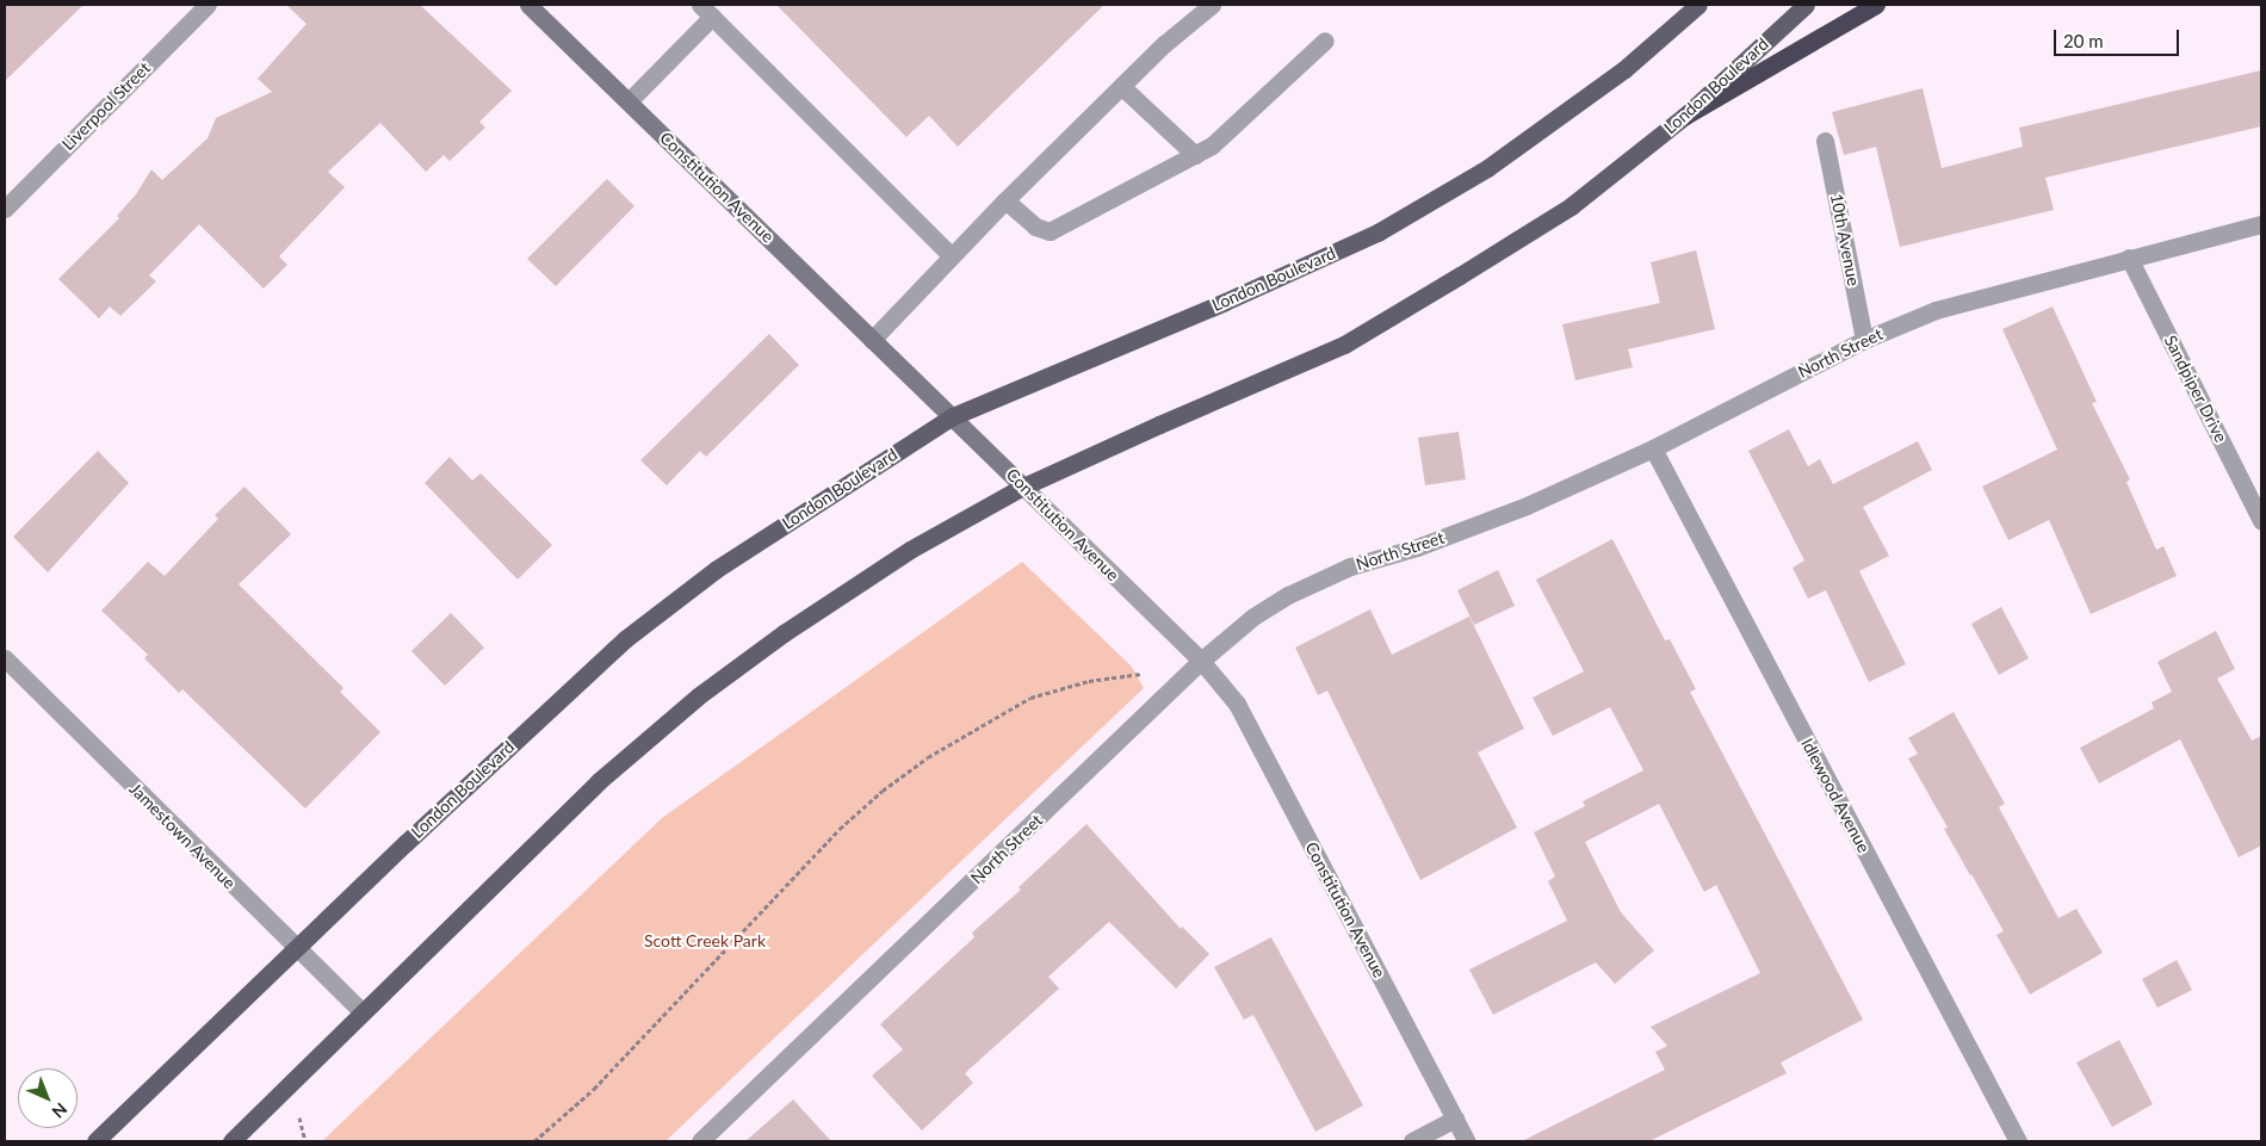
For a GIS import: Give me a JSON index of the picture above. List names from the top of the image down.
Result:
{
  "streets": {
    "main road": ["London Boulevard"],
    "street": [
      "Liverpool Street",
      "Constitution Avenue",
      "10th Avenue",
      "North Street",
      "Sandpiper Drive",
      "Idlewood Avenue",
      "Jamestown Avenue"
    ]
  },
  "crossings": [
    ["London Boulevard", "Constitution Avenue"],
    ["London Boulevard", "Jamestown Avenue"],
    ["Constitution Avenue", "North Street"],
    ["10th Avenue", "North Street"],
    ["North Street", "Sandpiper Drive"],
    ["North Street", "Idlewood Avenue"]
  ],
  "parks": ["Scott Creek Park"],
  "scale_bar": "20 m",
  "north": "bottom right"
}
